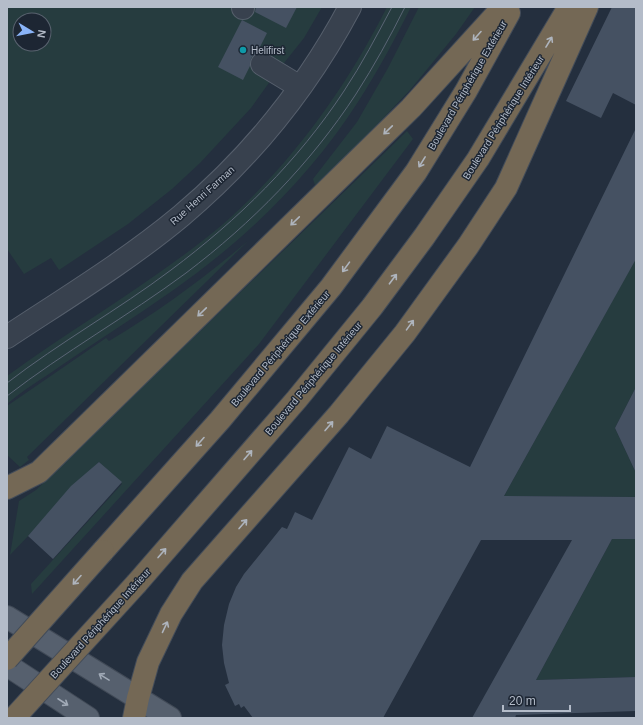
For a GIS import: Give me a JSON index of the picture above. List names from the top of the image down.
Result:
{
  "streets": {
    "highway": ["Boulevard Périphérique Extérieur", "Boulevard Périphérique Intérieur"],
    "street": ["Rue Henri Farman"]
  },
  "places": ["Helifirst"],
  "scale_bar": "20 m",
  "north": "right"
}
